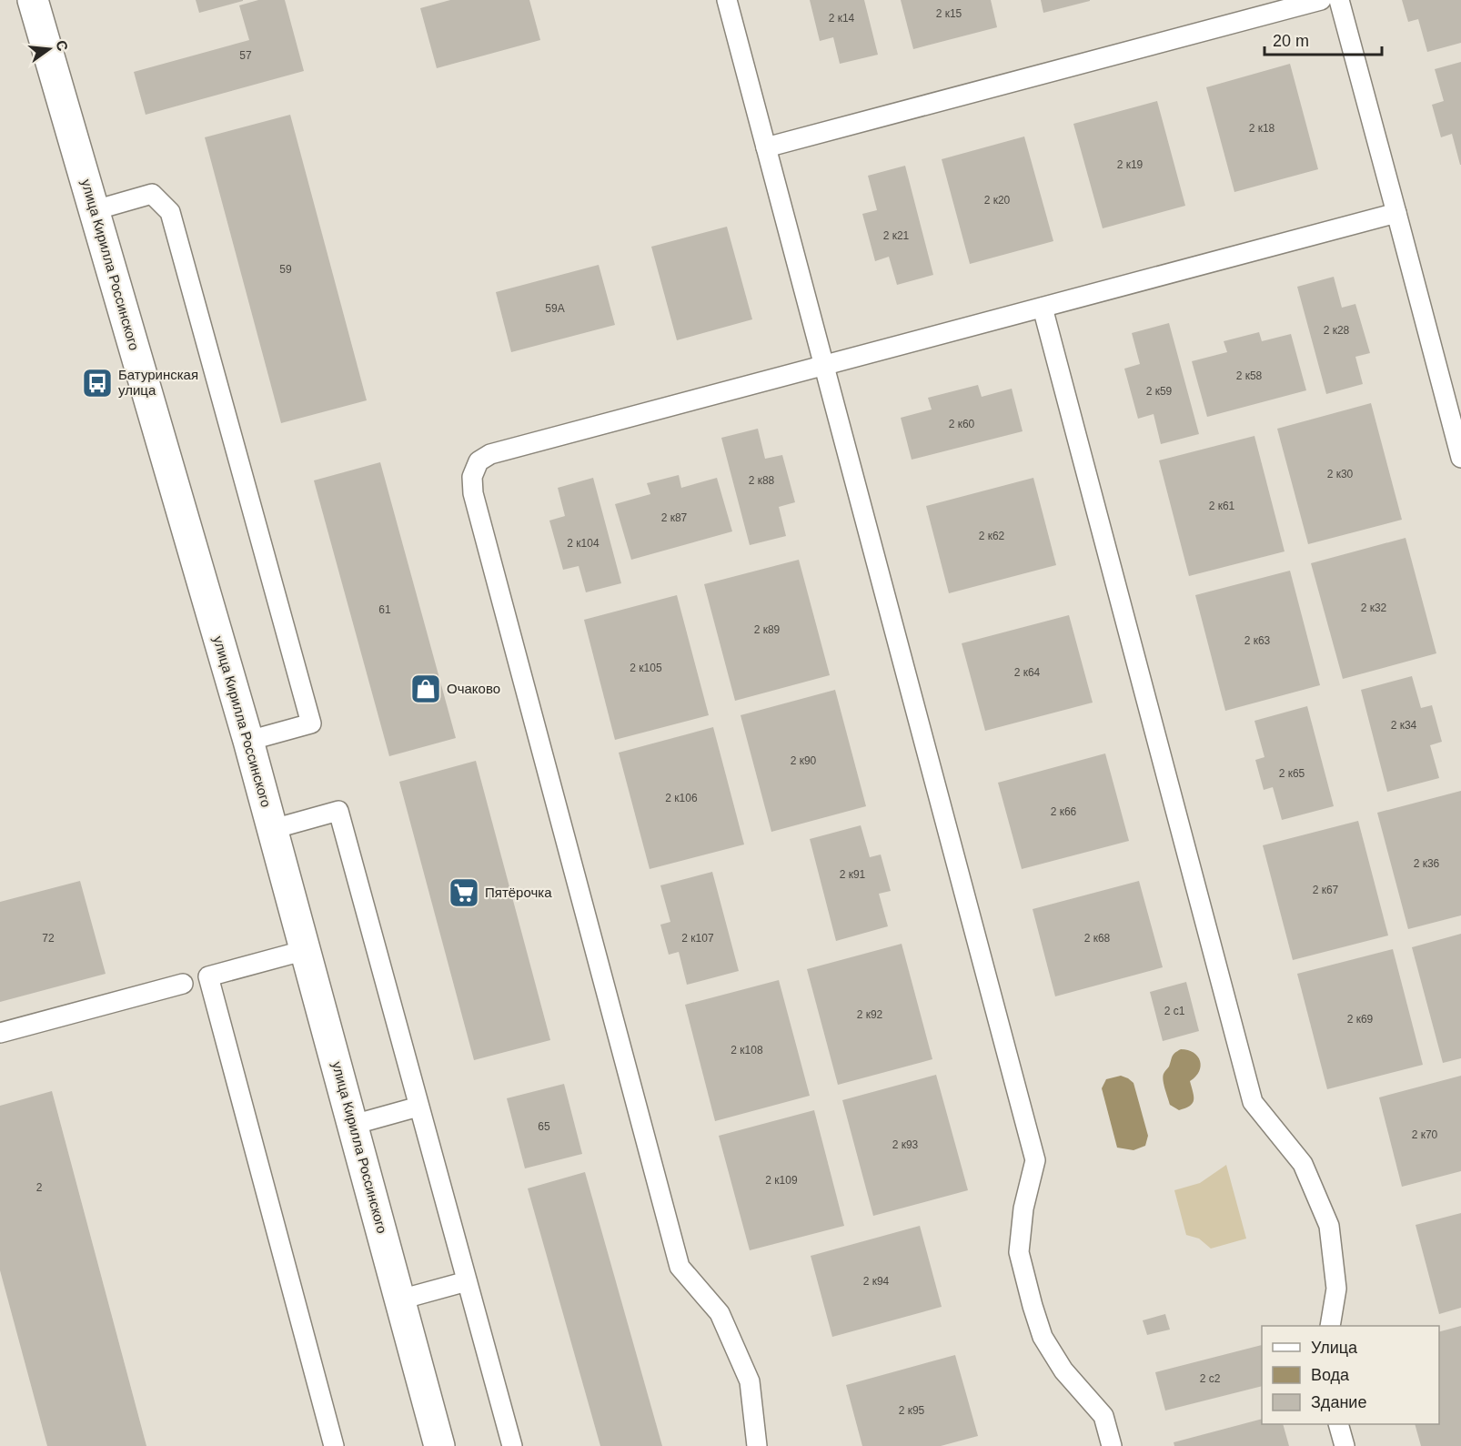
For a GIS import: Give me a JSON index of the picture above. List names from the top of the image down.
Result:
{
  "streets": {
    "main road": ["улица Кирилла Россинского"]
  },
  "places": {
    "bus stop": ["Батуринская улица"],
    "shop": ["Очаково"],
    "supermarket": ["Пятёрочка"]
  },
  "house_numbers": [
    "2 к15",
    "2 к14",
    "57",
    "2 к18",
    "2 к19",
    "2 к20",
    "2 к21",
    "59",
    "59А",
    "2 к28",
    "2 к58",
    "2 к59",
    "2 к60",
    "2 к30",
    "2 к88",
    "2 к61",
    "2 к87",
    "2 к62",
    "2 к104",
    "2 к32",
    "61",
    "2 к89",
    "2 к63",
    "2 к105",
    "2 к64",
    "2 к34",
    "2 к90",
    "2 к65",
    "2 к106",
    "2 к66",
    "2 к36",
    "2 к91",
    "2 к67",
    "72",
    "2 к107",
    "2 к68",
    "2 с1",
    "2 к92",
    "2 к69",
    "2 к108",
    "65",
    "2 к70",
    "2 к93",
    "2 к109",
    "2",
    "2 к94",
    "2 с2",
    "2 к95"
  ],
  "legend": ["Улица", "Вода", "Здание"],
  "scale_bar": "20 m",
  "north": "right"
}
